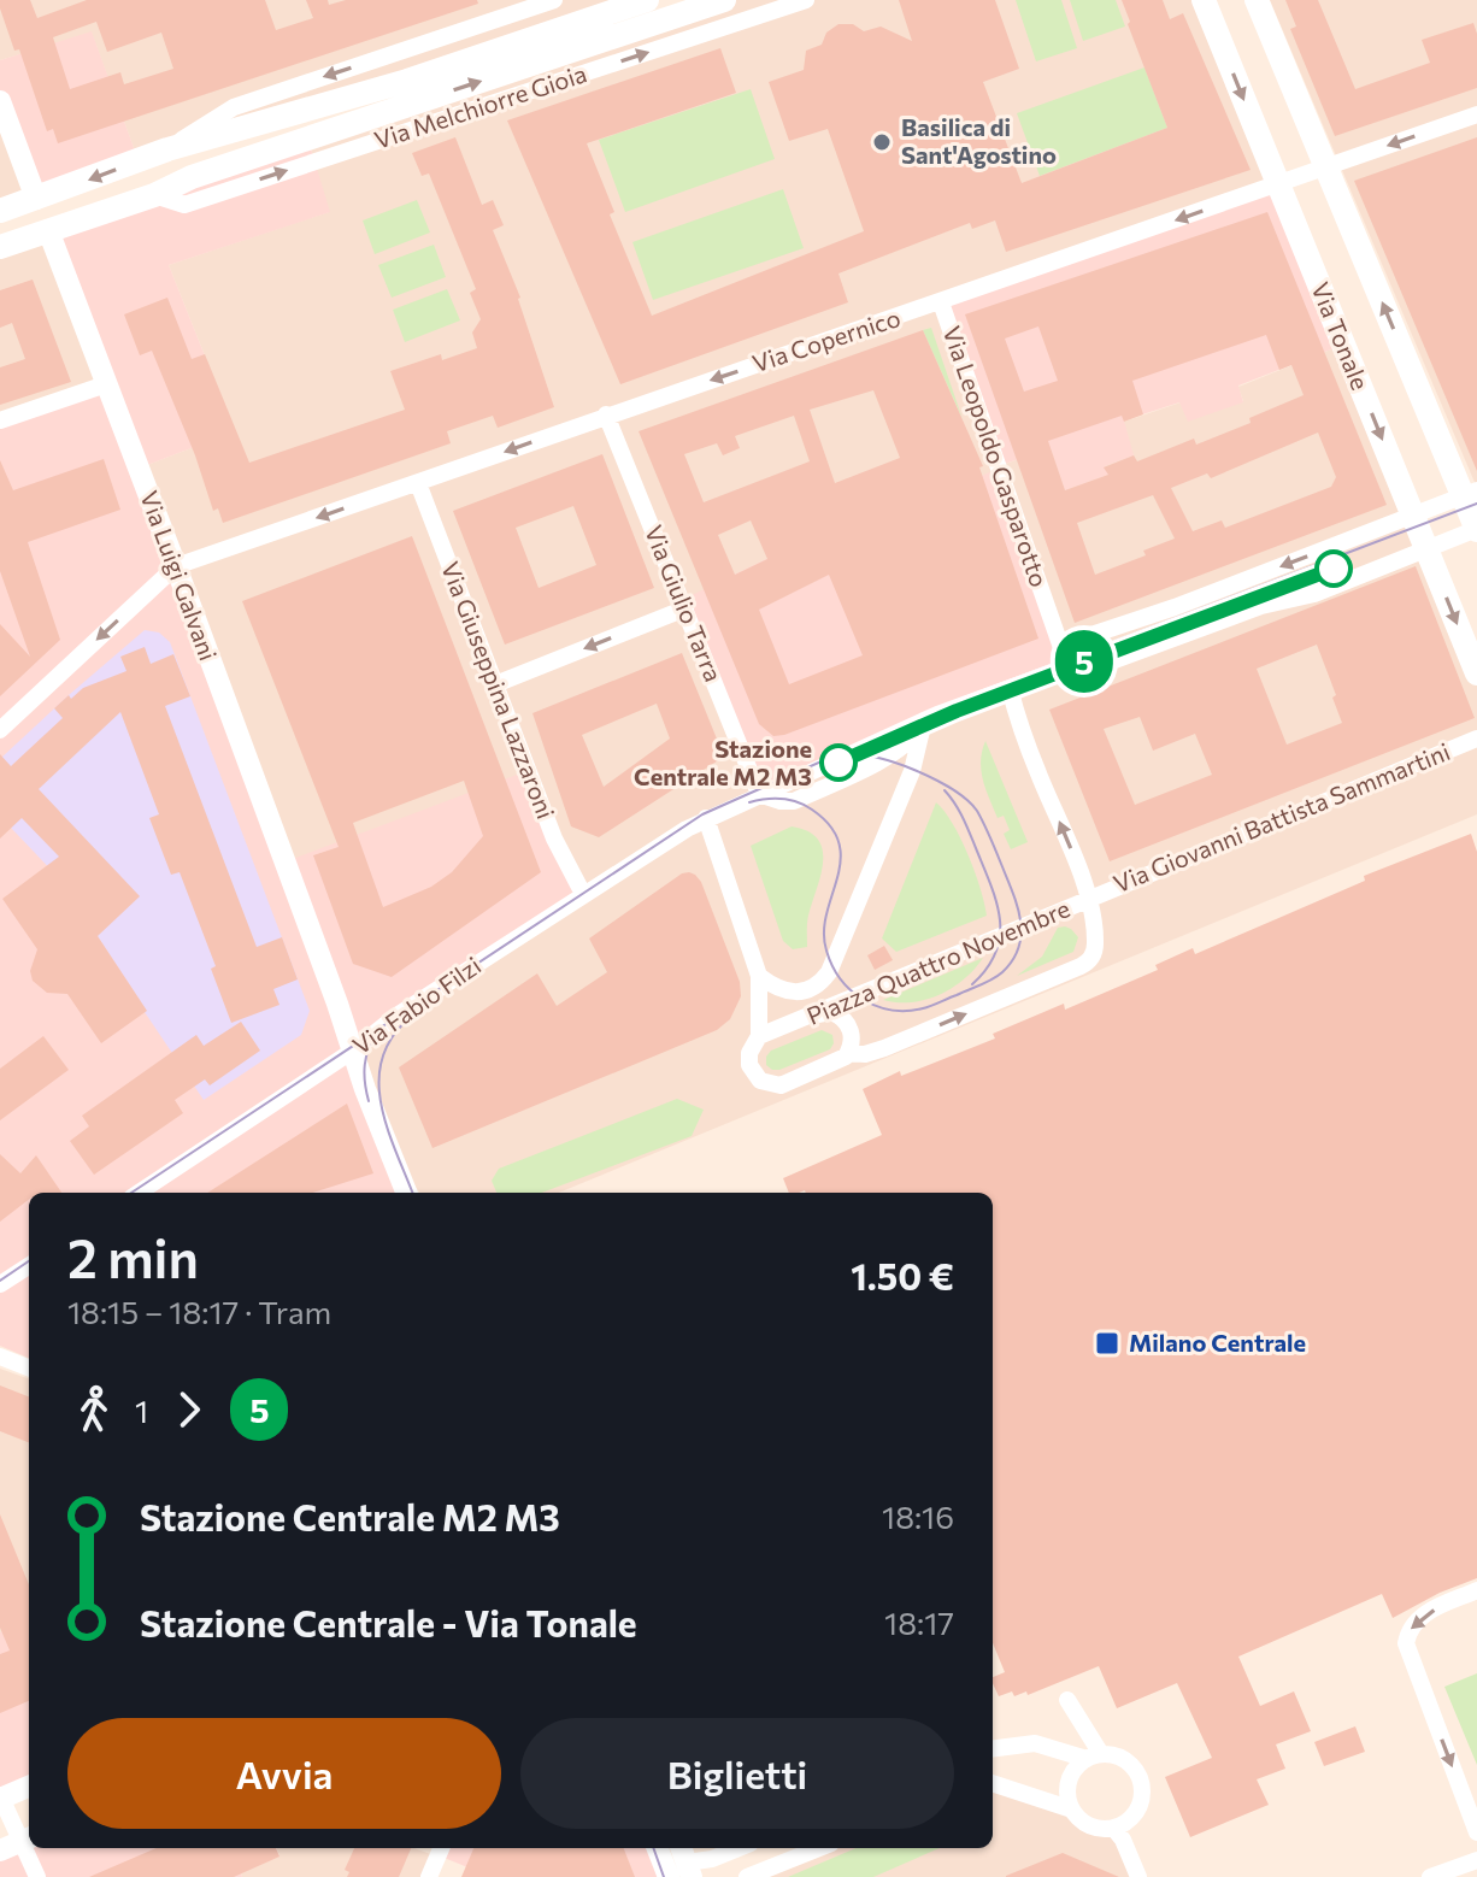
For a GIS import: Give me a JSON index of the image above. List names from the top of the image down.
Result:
{
  "streets": {
    "main road": ["Via Melchiorre Gioia", "Via Tonale", "Via Luigi Galvani"],
    "street": [
      "Via Copernico",
      "Via Leopoldo Gasparotto",
      "Via Giulio Tarra",
      "Via Giuseppina Lazzaroni",
      "Via Giovanni Battista Sammartini",
      "Piazza Quattro Novembre",
      "Via Fabio Filzi"
    ]
  },
  "crossings": [
    ["Via Melchiorre Gioia", "Via Luigi Galvani"],
    ["Via Tonale", "Via Copernico"],
    ["Via Copernico", "Via Leopoldo Gasparotto"],
    ["Via Copernico", "Via Luigi Galvani"],
    ["Via Copernico", "Via Giulio Tarra"],
    ["Via Copernico", "Via Giuseppina Lazzaroni"],
    ["Via Luigi Galvani", "Via Fabio Filzi"],
    ["Via Giuseppina Lazzaroni", "Via Fabio Filzi"],
    ["Via Giovanni Battista Sammartini", "Piazza Quattro Novembre"],
    ["Piazza Quattro Novembre", "Via Fabio Filzi"]
  ],
  "one_way": ["Via Copernico"],
  "places": {
    "other": ["Basilica di Sant'Agostino", "Stazione Centrale M2 M3"],
    "transit": ["Milano Centrale"]
  },
  "lines": ["tram line 5"],
  "page": {
    "on_map": "5",
    "heading": ["2 min", "18:15 – 18:17 · Tram", "1.50 €"],
    "legs": ["1", "5"],
    "list": [
      {
        "name": "Stazione Centrale M2 M3",
        "value": "18:16"
      },
      {
        "name": "Stazione Centrale - Via Tonale",
        "value": "18:17"
      }
    ],
    "buttons": ["Avvia", "Biglietti"]
  }
}
